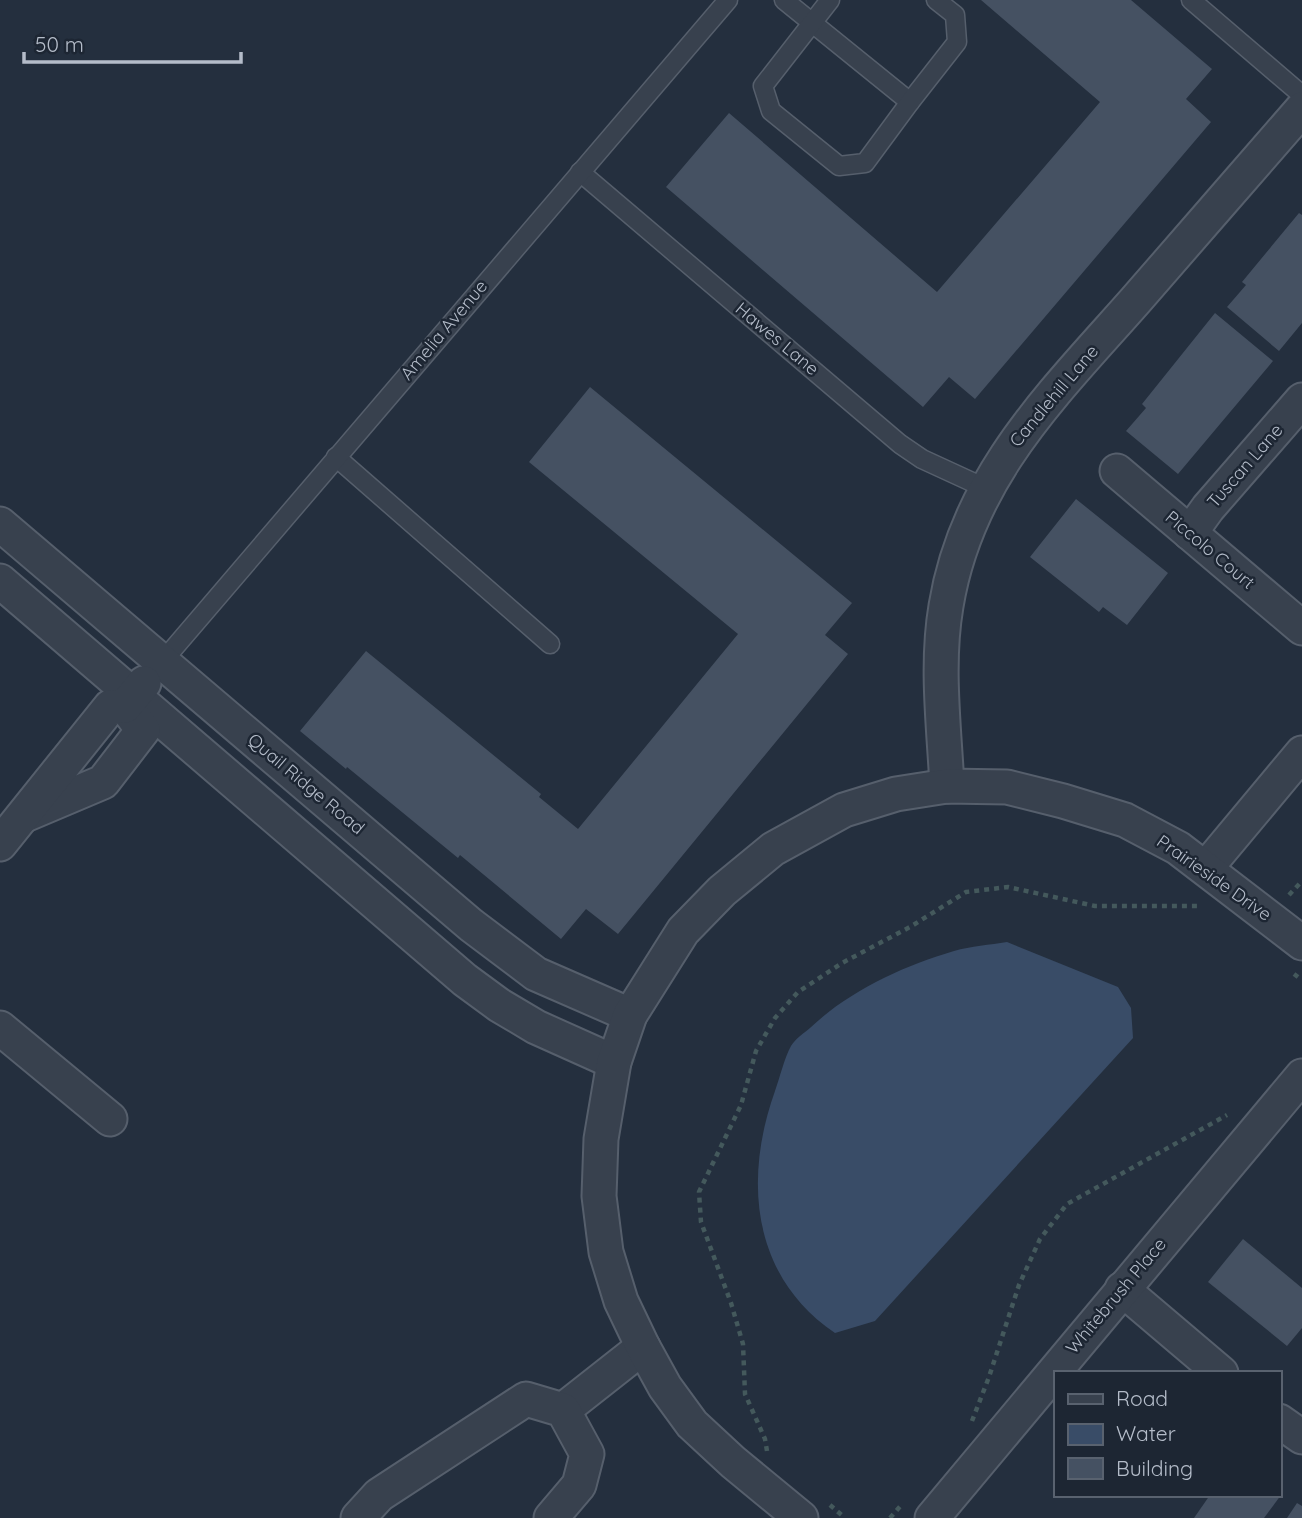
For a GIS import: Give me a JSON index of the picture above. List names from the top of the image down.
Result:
{
  "streets": {
    "street": [
      "Candlehill Lane",
      "Tuscan Lane",
      "Piccolo Court",
      "Quail Ridge Road",
      "Prairieside Drive",
      "Whitebrush Place"
    ],
    "lane": ["Amelia Avenue", "Hawes Lane"]
  },
  "crossings": [
    ["Amelia Avenue", "Hawes Lane"],
    ["Amelia Avenue", "Quail Ridge Road"],
    ["Hawes Lane", "Candlehill Lane"],
    ["Candlehill Lane", "Prairieside Drive"],
    ["Tuscan Lane", "Piccolo Court"],
    ["Quail Ridge Road", "Prairieside Drive"]
  ],
  "legend": ["Road", "Water", "Building"],
  "scale_bar": "50 m"
}
